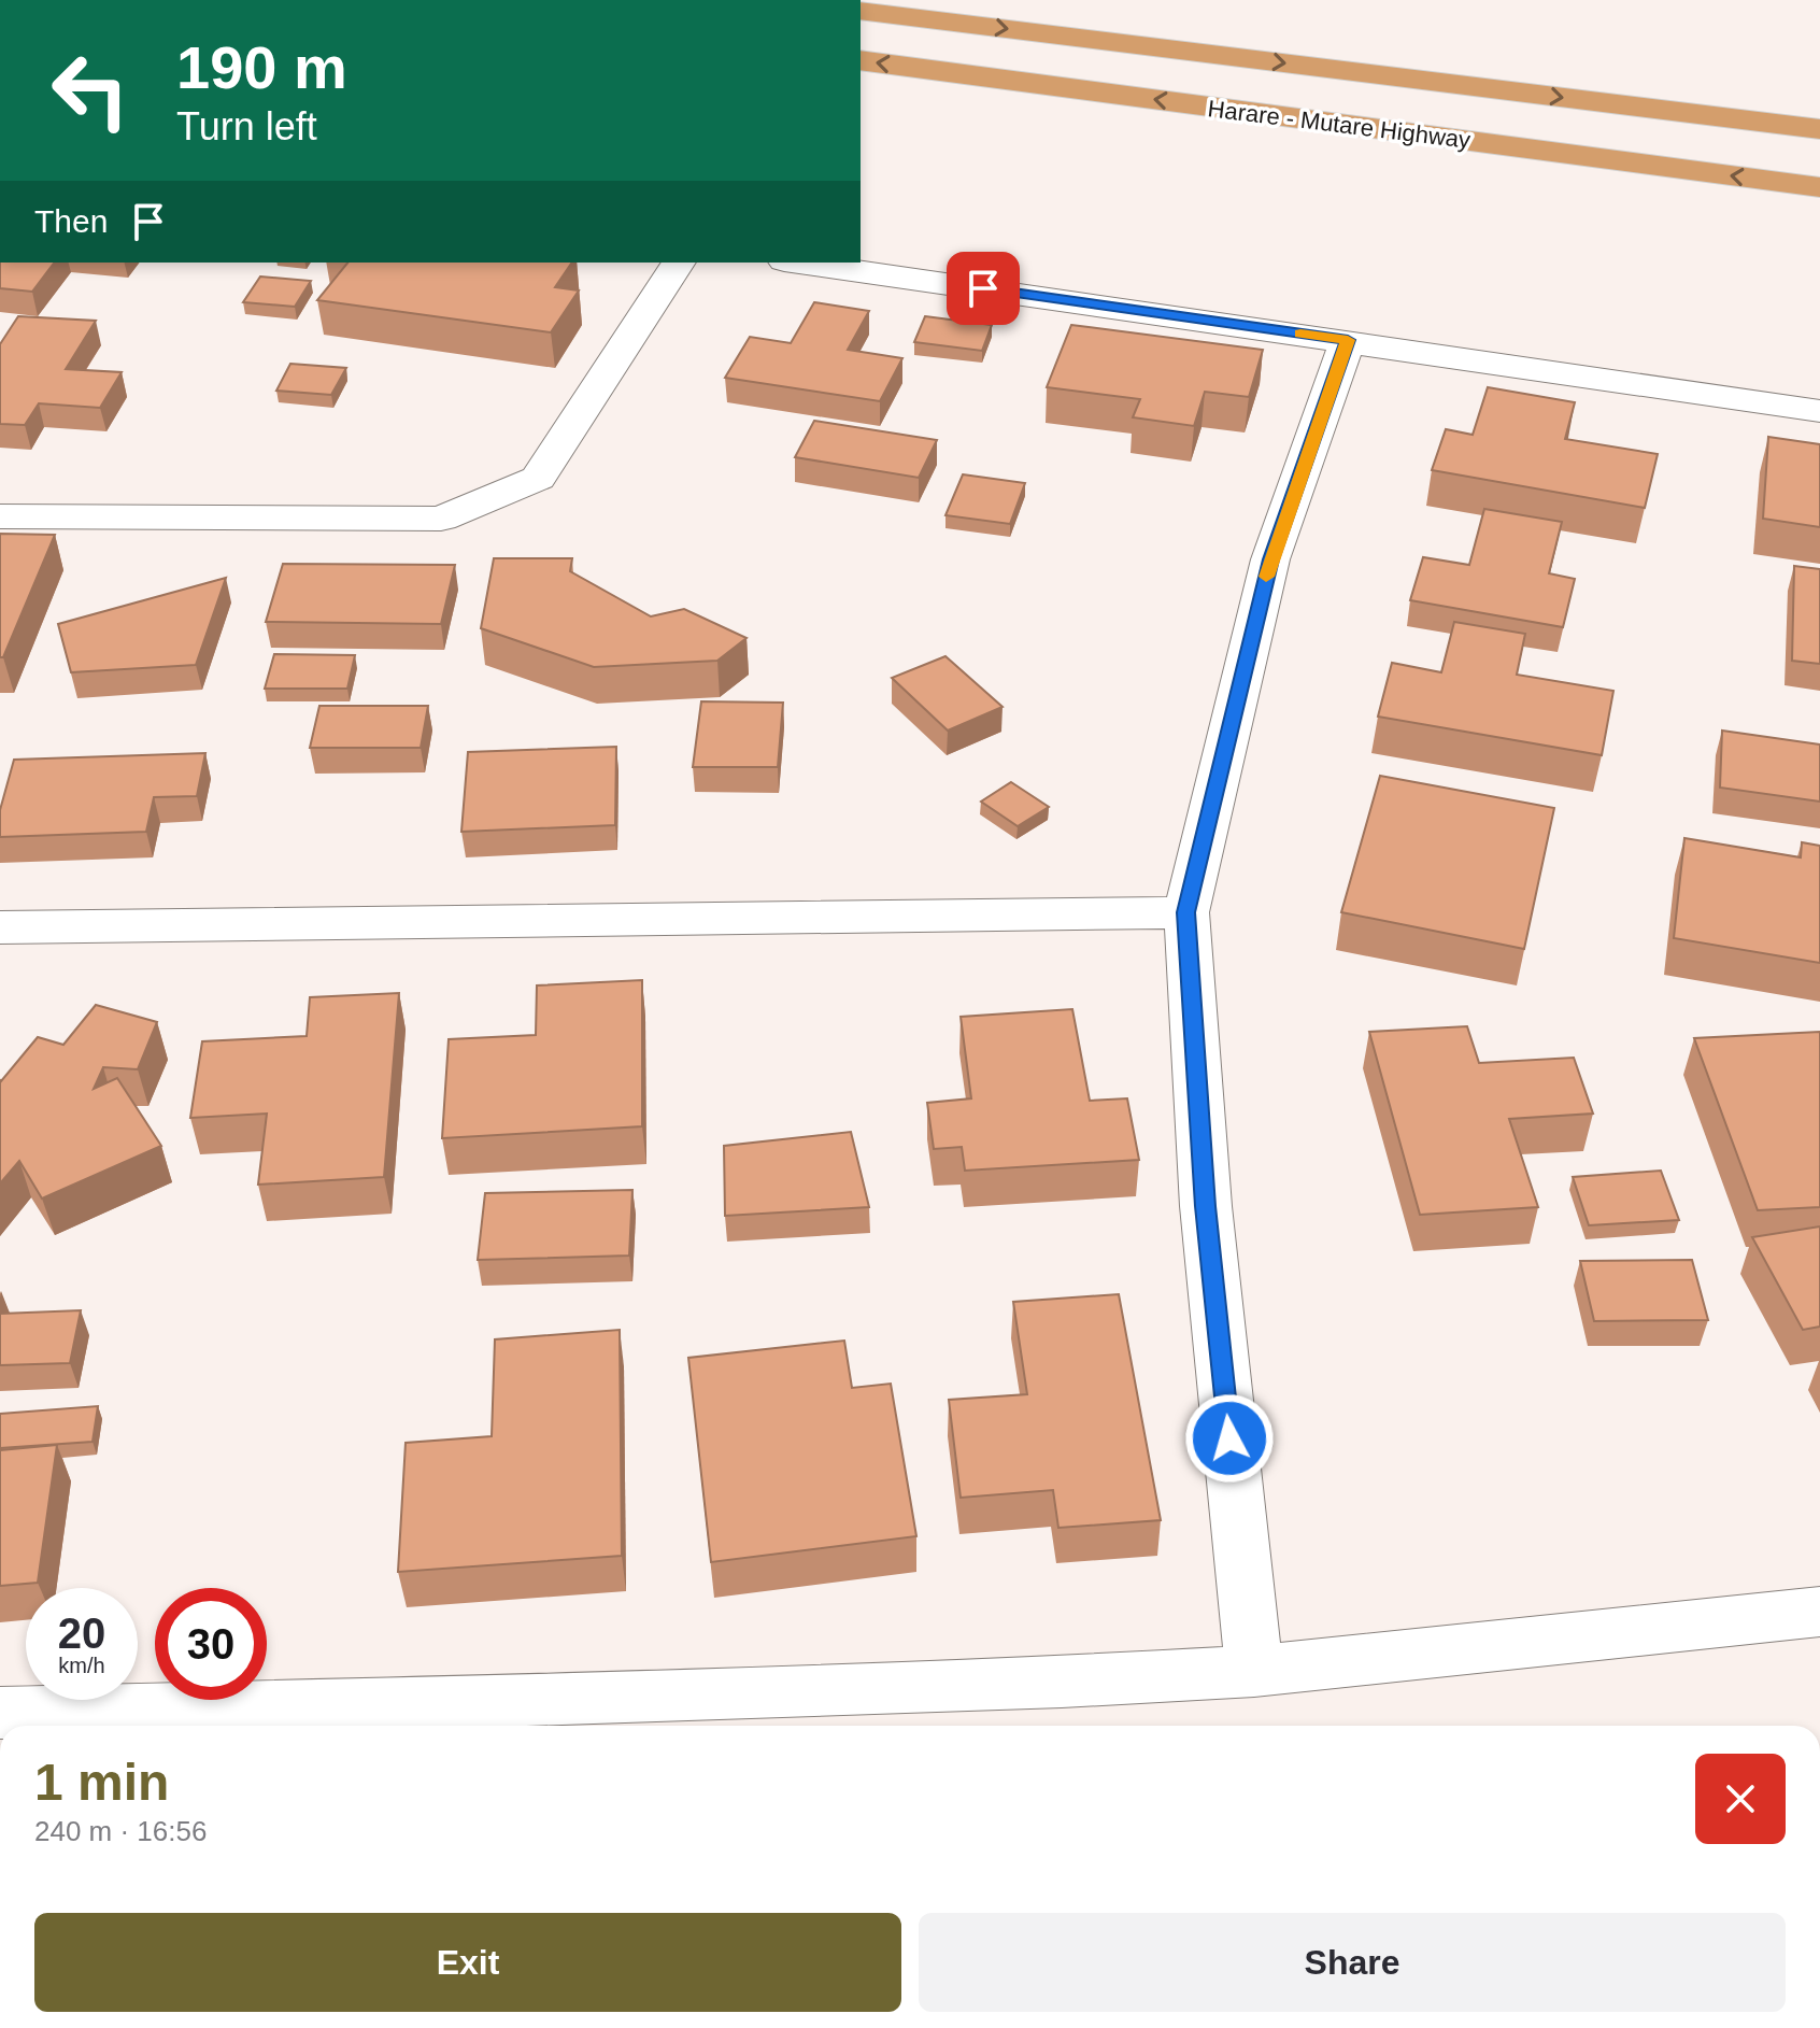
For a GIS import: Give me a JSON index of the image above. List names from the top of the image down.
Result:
{
  "streets": {
    "highway": ["Harare - Mutare Highway"]
  },
  "page": {
    "turn": ["190 m", "Turn left"],
    "then": "Then",
    "speed": "20 km/h",
    "limit": "30",
    "heading": ["1 min", "240 m · 16:56"],
    "buttons": ["Exit", "Share"]
  }
}
